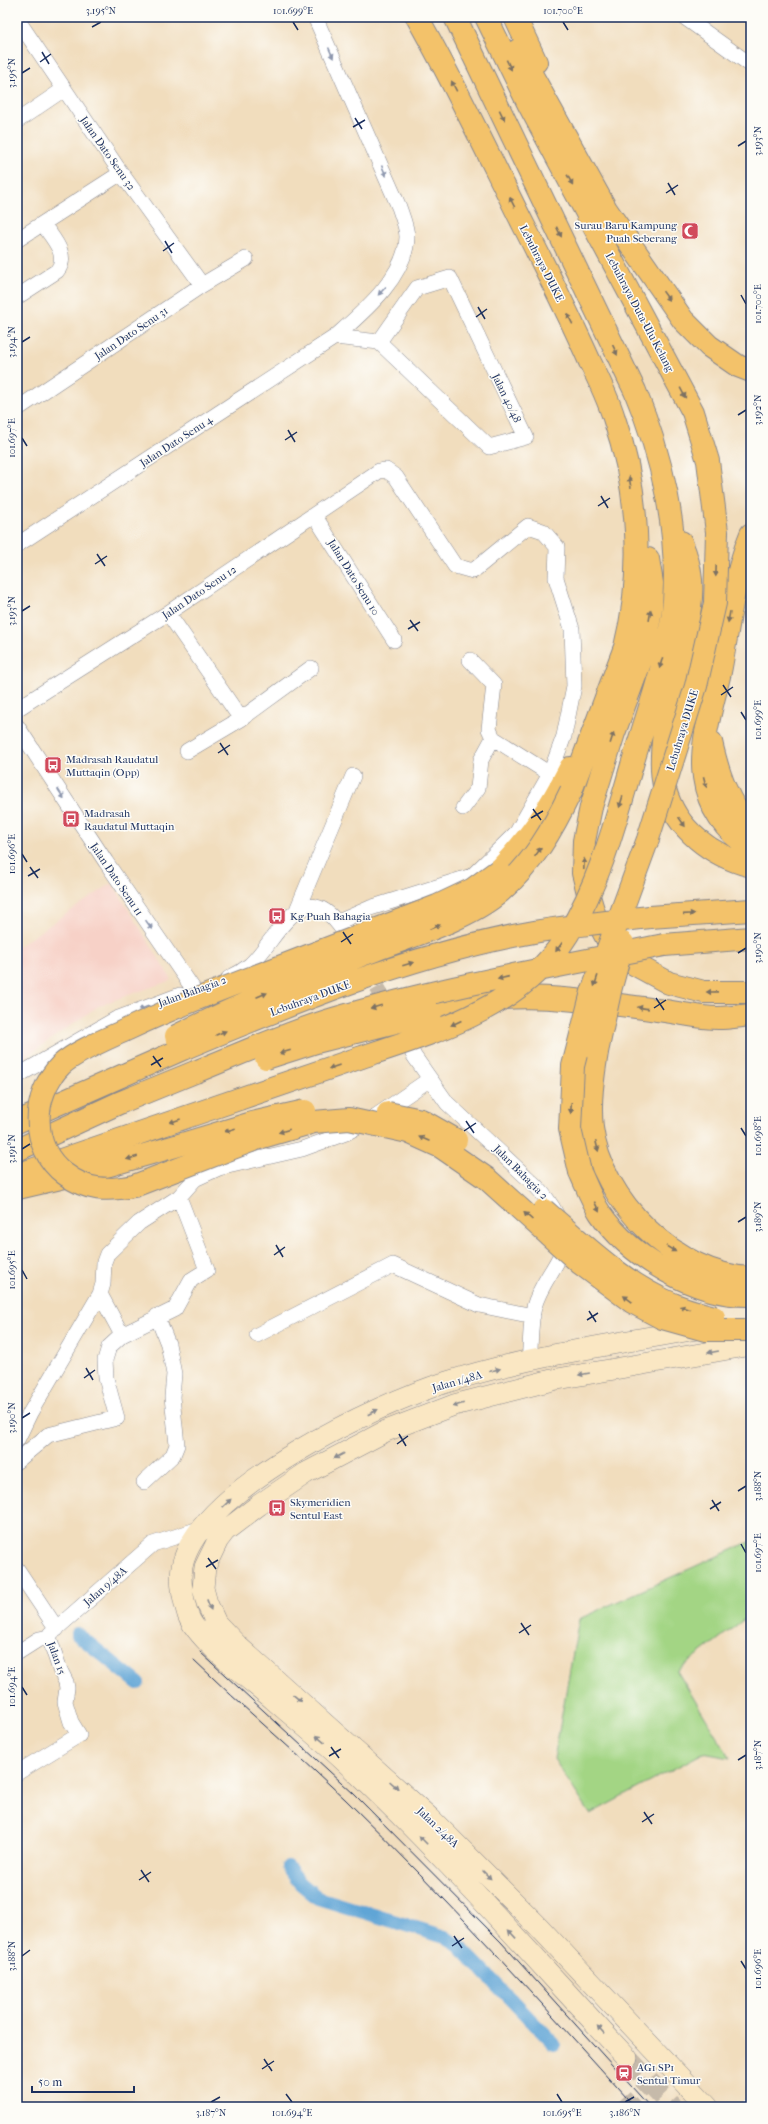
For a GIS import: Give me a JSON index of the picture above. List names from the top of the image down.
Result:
{
  "streets": {
    "highway": ["Lebuhraya DUKE", "Lebuhraya Duta-Ulu Kelang"],
    "main road": ["Jalan 1/48A", "Jalan 2/48A"],
    "street": [
      "Jalan Dato Senu 32",
      "Jalan Dato Senu 31",
      "Jalan 40/48",
      "Jalan Dato Senu 4",
      "Jalan Dato Senu 10",
      "Jalan Dato Senu 12",
      "Jalan Dato Senu 11",
      "Jalan Bahagia 2",
      "Jalan 9/48A",
      "Jalan 15"
    ]
  },
  "crossings": [
    ["Jalan Dato Senu 32", "Jalan Dato Senu 31"],
    ["Lebuhraya DUKE", "Lebuhraya Duta-Ulu Kelang"],
    ["Jalan Dato Senu 10", "Jalan Dato Senu 12"],
    ["Jalan Dato Senu 11", "Jalan Bahagia 2"],
    ["Jalan Bahagia 2", "Jalan 1/48A"],
    ["Jalan 1/48A", "Jalan 9/48A"],
    ["Jalan 1/48A", "Jalan 2/48A"],
    ["Jalan 9/48A", "Jalan 15"],
    ["Jalan 9/48A", "Jalan 2/48A"]
  ],
  "one_way": ["Jalan Dato Senu 4", "Jalan Dato Senu 11"],
  "places": {
    "mosque": ["Surau Baru Kampung Puah Seberang"],
    "bus stop": [
      "Madrasah Raudatul Muttaqin (Opp)",
      "Madrasah Raudatul Muttaqin",
      "Kg Puah Bahagia",
      "Skymeridien Sentul East"
    ],
    "station": ["AG1 SP1 Sentul Timur"]
  },
  "scale_bar": "50 m",
  "coordinates": [
    "3.195°N",
    "101.699°E",
    "101.700°E",
    "3.193°N",
    "3.194°N",
    "3.192°N",
    "101.697°E",
    "101.696°E",
    "3.190°N",
    "101.698°E",
    "3.191°N",
    "3.189°N",
    "101.695°E",
    "3.188°N",
    "101.694°E",
    "3.187°N",
    "3.186°N"
  ]
}
